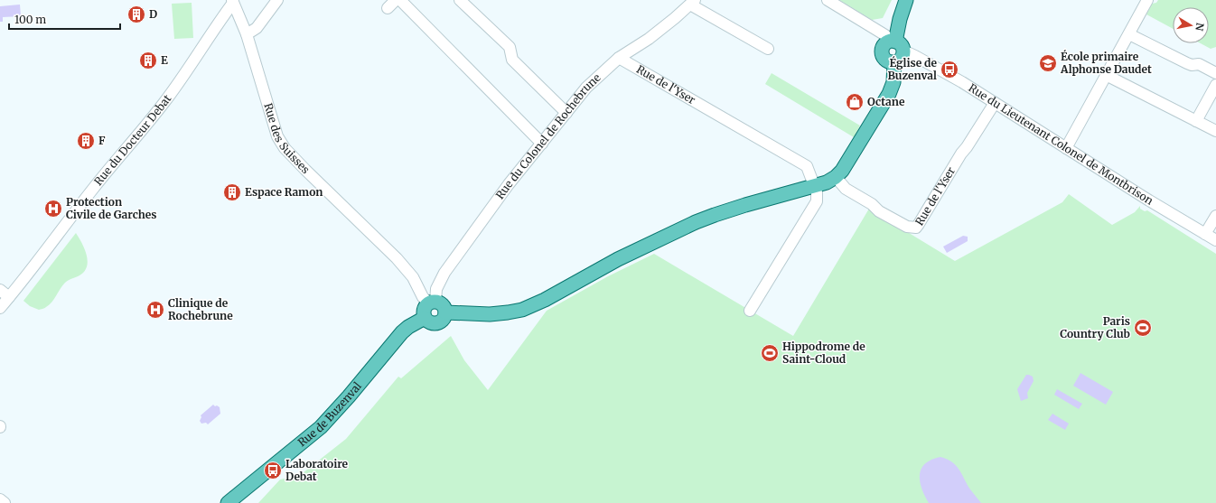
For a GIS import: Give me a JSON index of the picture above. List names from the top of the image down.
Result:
{
  "streets": {
    "main road": ["Rue de Buzenval"],
    "street": [
      "Rue de l'Yser",
      "Rue des Suisses",
      "Rue du Colonel de Rochebrune",
      "Rue du Docteur Debat",
      "Rue du Lieutenant Colonel de Montbrison"
    ]
  },
  "crossings": [
    ["Rue de l'Yser", "Rue du Colonel de Rochebrune"],
    ["Rue de l'Yser", "Rue du Lieutenant Colonel de Montbrison"],
    ["Rue des Suisses", "Rue du Colonel de Rochebrune"],
    ["Rue des Suisses", "Rue du Docteur Debat"],
    ["Rue des Suisses", "Rue de Buzenval"],
    ["Rue du Colonel de Rochebrune", "Rue de Buzenval"]
  ],
  "places": {
    "building": [
      "D",
      "E",
      "F",
      "Espace Ramon"
    ],
    "school or university": ["École primaire Alphonse Daudet"],
    "bus stop": ["Église de Buzenval", "Laboratoire Debat"],
    "shop": ["Octane"],
    "hospital": ["Protection Civile de Garches", "Clinique de Rochebrune"],
    "sports": ["Paris Country Club", "Hippodrome de Saint-Cloud"]
  },
  "scale_bar": "100 m",
  "north": "right"
}
